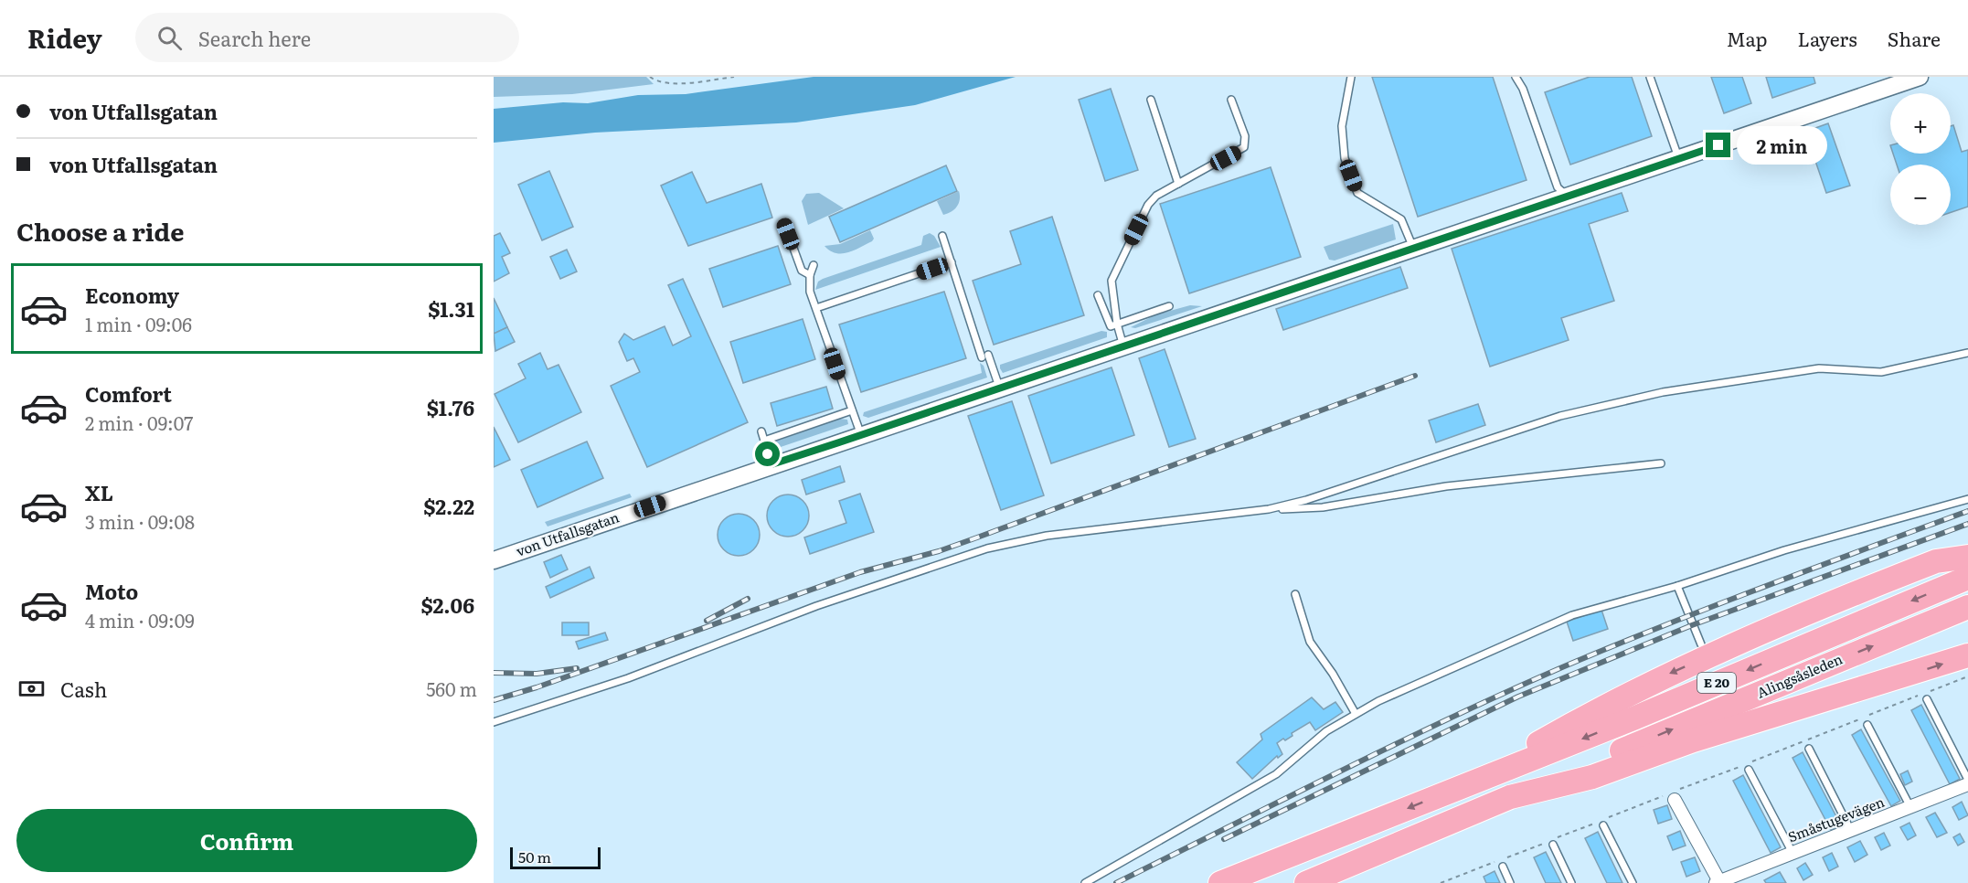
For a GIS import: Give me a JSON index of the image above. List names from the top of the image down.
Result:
{
  "streets": {
    "highway": ["Alingsåsleden", "E 20"],
    "street": ["von Utfallsgatan", "Småstugevägen"]
  },
  "crossings": [
    ["Alingsåsleden", "E 20"]
  ],
  "scale_bar": "50 m",
  "page": {
    "header": "Ridey",
    "search": "Search here",
    "nav": ["Map", "Layers", "Share"],
    "banner": ["von Utfallsgatan", "von Utfallsgatan"],
    "map_buttons": ["+", "−"],
    "bubble": "2 min",
    "heading": "Choose a ride",
    "list": [
      {
        "name": "Economy",
        "note": "1 min · 09:06",
        "value": "$1.31"
      },
      {
        "name": "Comfort",
        "note": "2 min · 09:07",
        "value": "$1.76"
      },
      {
        "name": "XL",
        "note": "3 min · 09:08",
        "value": "$2.22"
      },
      {
        "name": "Moto",
        "note": "4 min · 09:09",
        "value": "$2.06"
      }
    ],
    "pay": ["Cash", "560 m"],
    "buttons": "Confirm",
    "scale": "50 m"
  }
}
